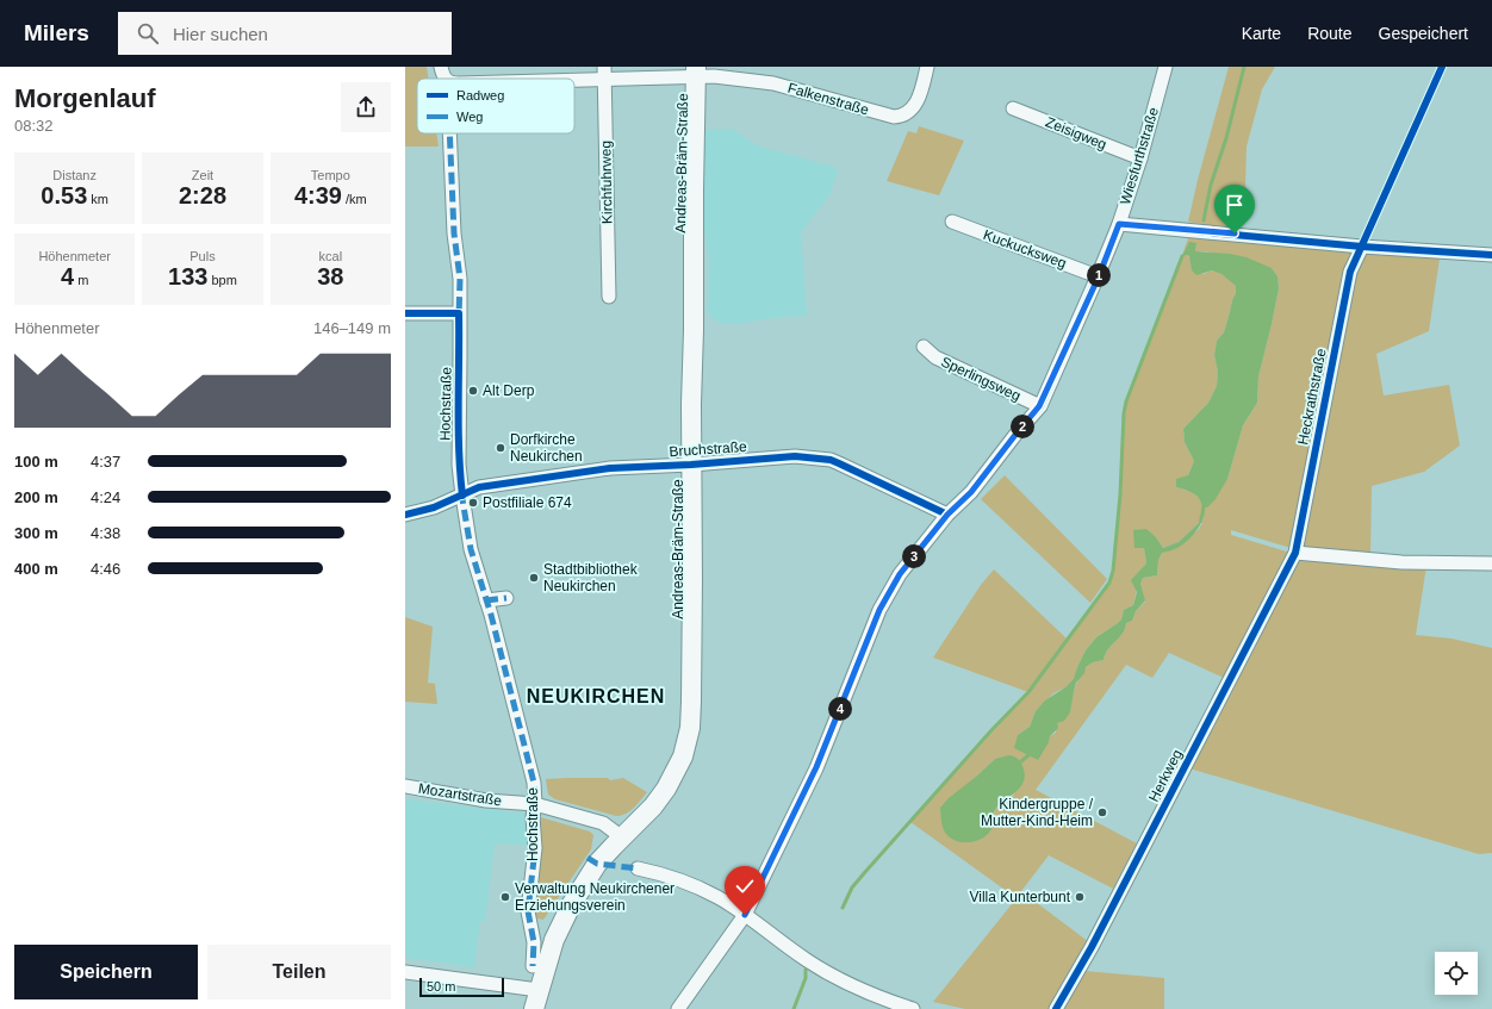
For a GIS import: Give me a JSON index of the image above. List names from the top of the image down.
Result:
{
  "streets": {
    "main road": ["Andreas-Bräm-Straße"],
    "street": [
      "Falkenstraße",
      "Zeisigweg",
      "Wiesfurthstraße",
      "Kirchfuhrweg",
      "Kuckucksweg",
      "Sperlingsweg",
      "Heckrathstraße",
      "Hochstraße",
      "Bruchstraße",
      "Herkweg",
      "Mozartstraße"
    ]
  },
  "crossings": [
    ["Falkenstraße", "Andreas-Bräm-Straße"],
    ["Zeisigweg", "Wiesfurthstraße"],
    ["Wiesfurthstraße", "Kuckucksweg"],
    ["Wiesfurthstraße", "Sperlingsweg"],
    ["Wiesfurthstraße", "Bruchstraße"],
    ["Andreas-Bräm-Straße", "Bruchstraße"],
    ["Andreas-Bräm-Straße", "Mozartstraße"],
    ["Heckrathstraße", "Herkweg"],
    ["Hochstraße", "Bruchstraße"],
    ["Hochstraße", "Mozartstraße"]
  ],
  "districts": ["NEUKIRCHEN"],
  "places": [
    "Alt Derp",
    "Dorfkirche Neukirchen",
    "Postfiliale 674",
    "Stadtbibliothek Neukirchen",
    "Kindergruppe / Mutter-Kind-Heim",
    "Verwaltung Neukirchener Erziehungsverein",
    "Villa Kunterbunt"
  ],
  "legend": ["Radweg", "Weg"],
  "scale_bar": "50 m",
  "page": {
    "header": "Milers",
    "search": "Hier suchen",
    "nav": ["Karte", "Route", "Gespeichert"],
    "heading": ["Morgenlauf", "08:32"],
    "stats": [
      ["Distanz", "0.53 km"],
      ["Zeit", "2:28"],
      ["Tempo", "4:39 /km"],
      ["Höhenmeter", "4 m"],
      ["Puls", "133 bpm"],
      ["kcal", "38"]
    ],
    "pins": [
      "1",
      "2",
      "3",
      "4"
    ],
    "chart": ["Höhenmeter", "146–149 m"],
    "list": [
      {
        "name": "100 m",
        "note": "4:37"
      },
      {
        "name": "200 m",
        "note": "4:24"
      },
      {
        "name": "300 m",
        "note": "4:38"
      },
      {
        "name": "400 m",
        "note": "4:46"
      }
    ],
    "buttons": ["Speichern", "Teilen"],
    "scale": "50 m"
  }
}
